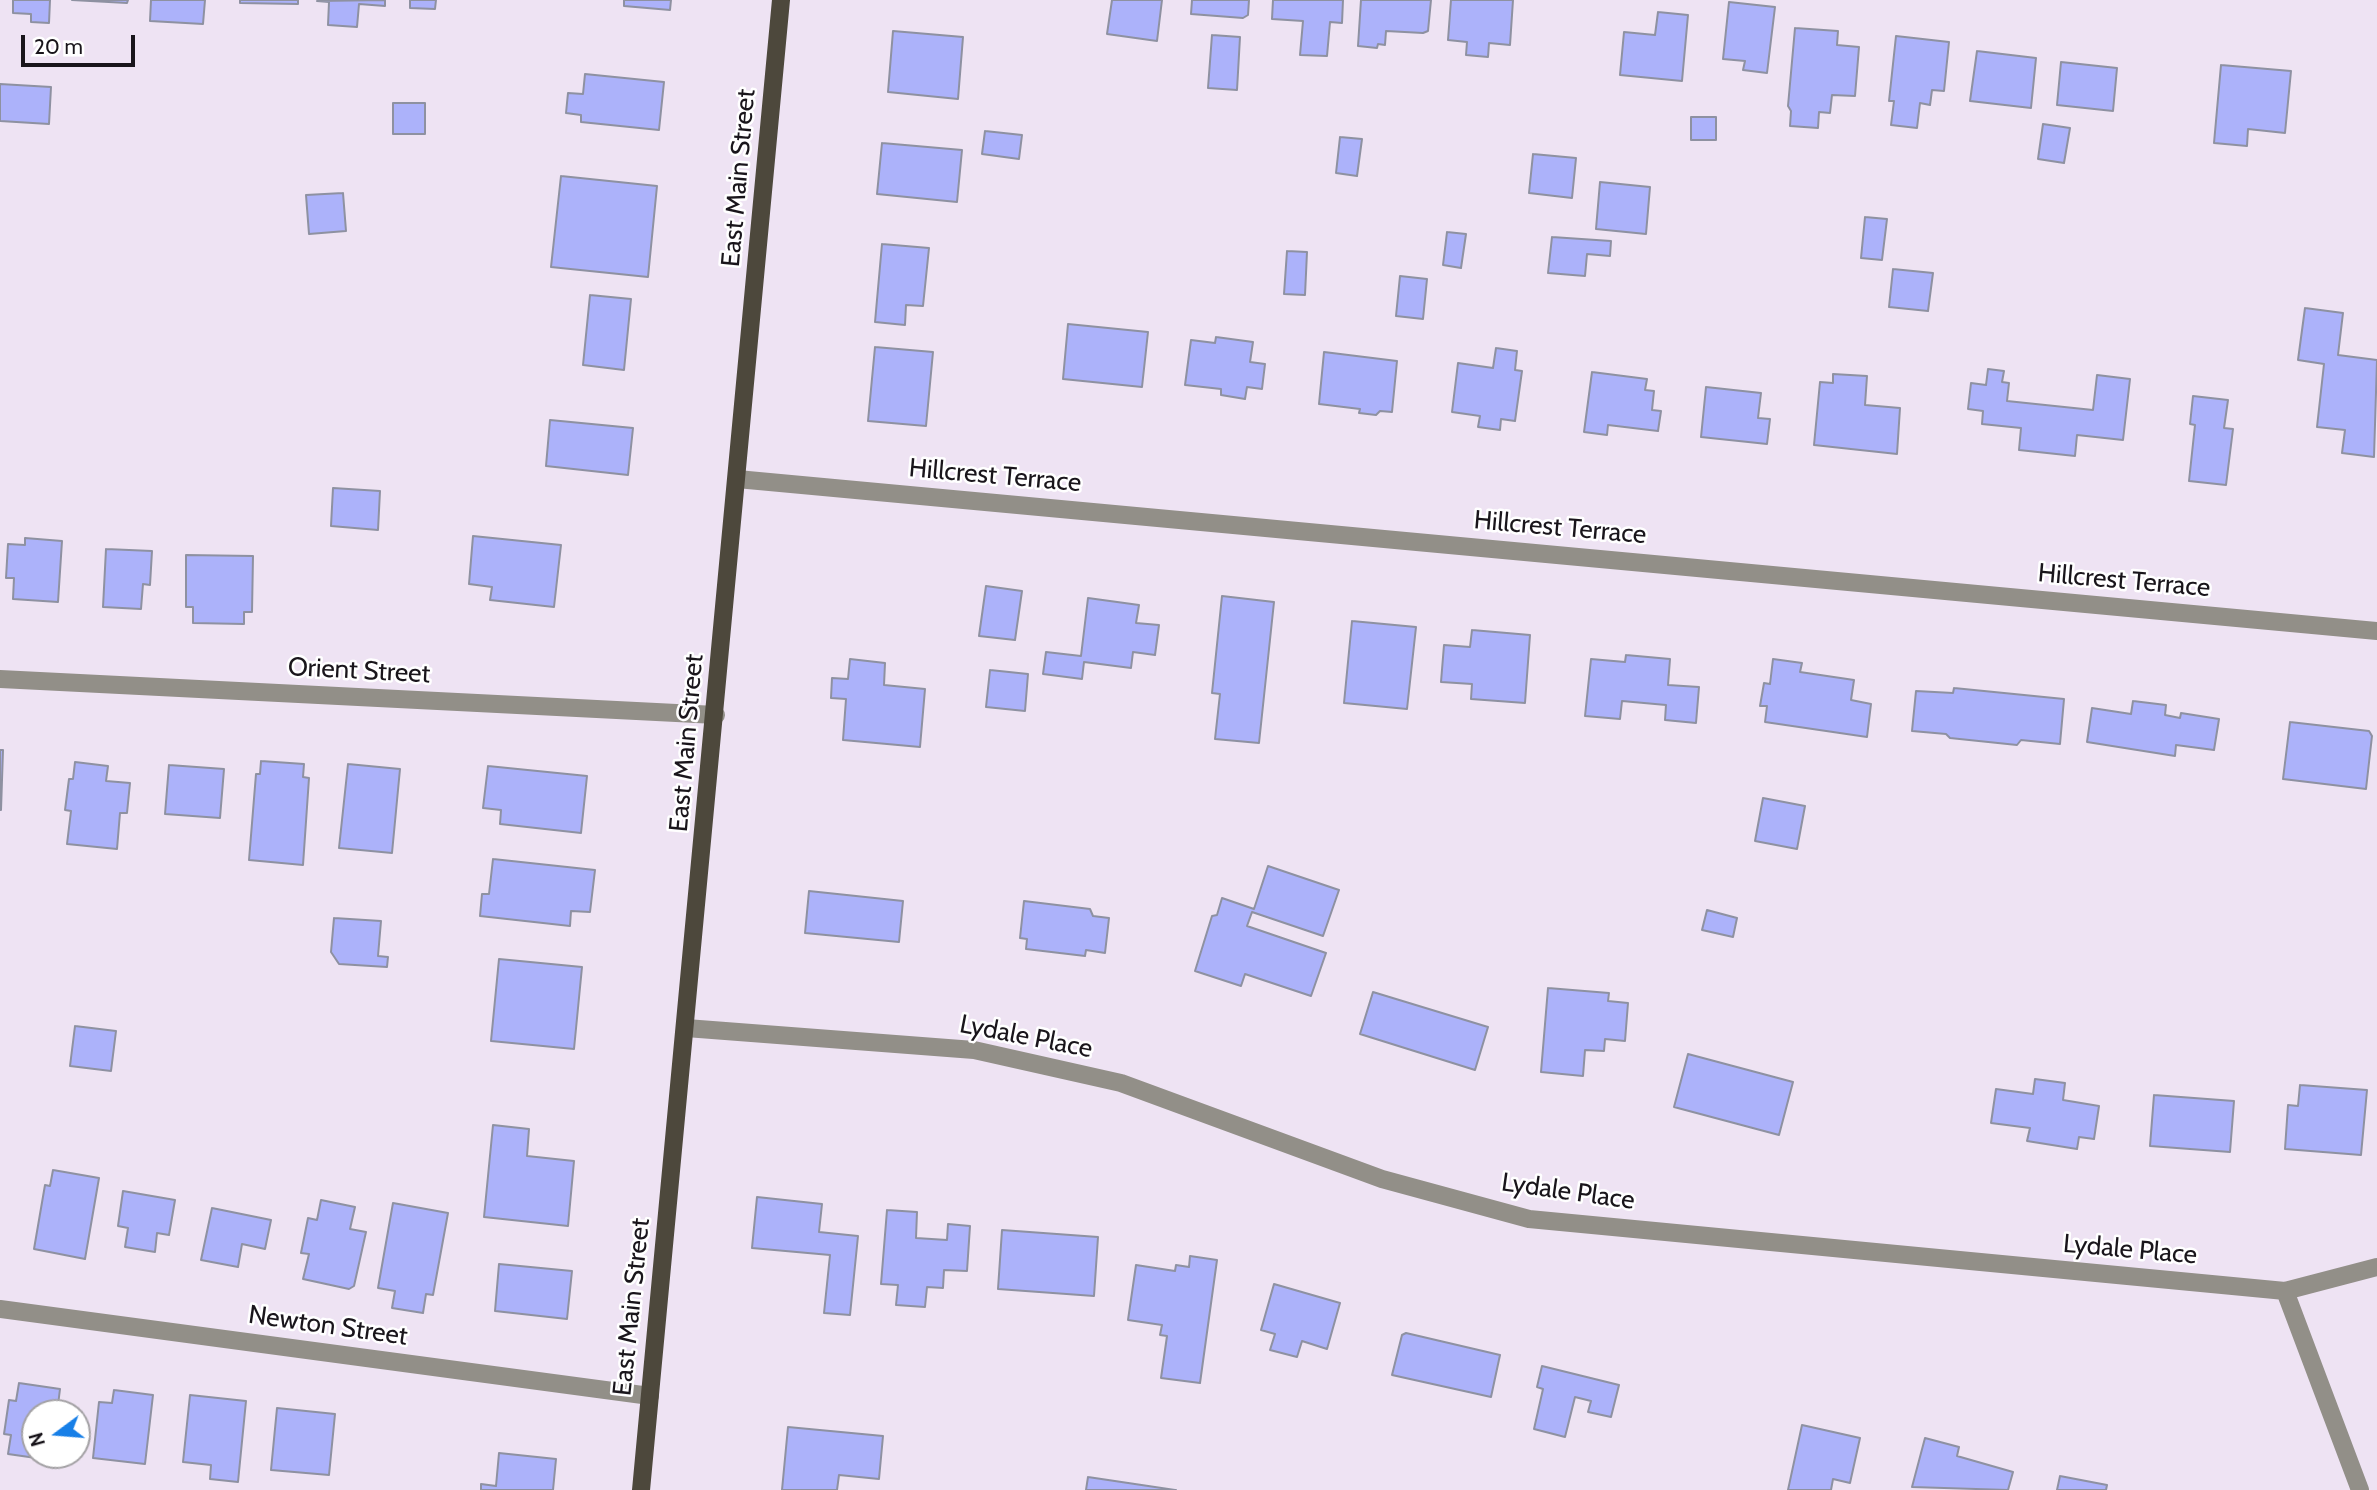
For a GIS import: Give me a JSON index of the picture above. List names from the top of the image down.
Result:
{
  "streets": {
    "main road": ["East Main Street"],
    "street": [
      "Hillcrest Terrace",
      "Orient Street",
      "Lydale Place",
      "Newton Street"
    ]
  },
  "crossings": [
    ["East Main Street", "Hillcrest Terrace"],
    ["East Main Street", "Orient Street"],
    ["East Main Street", "Lydale Place"],
    ["East Main Street", "Newton Street"]
  ],
  "scale_bar": "20 m",
  "north": "left"
}
